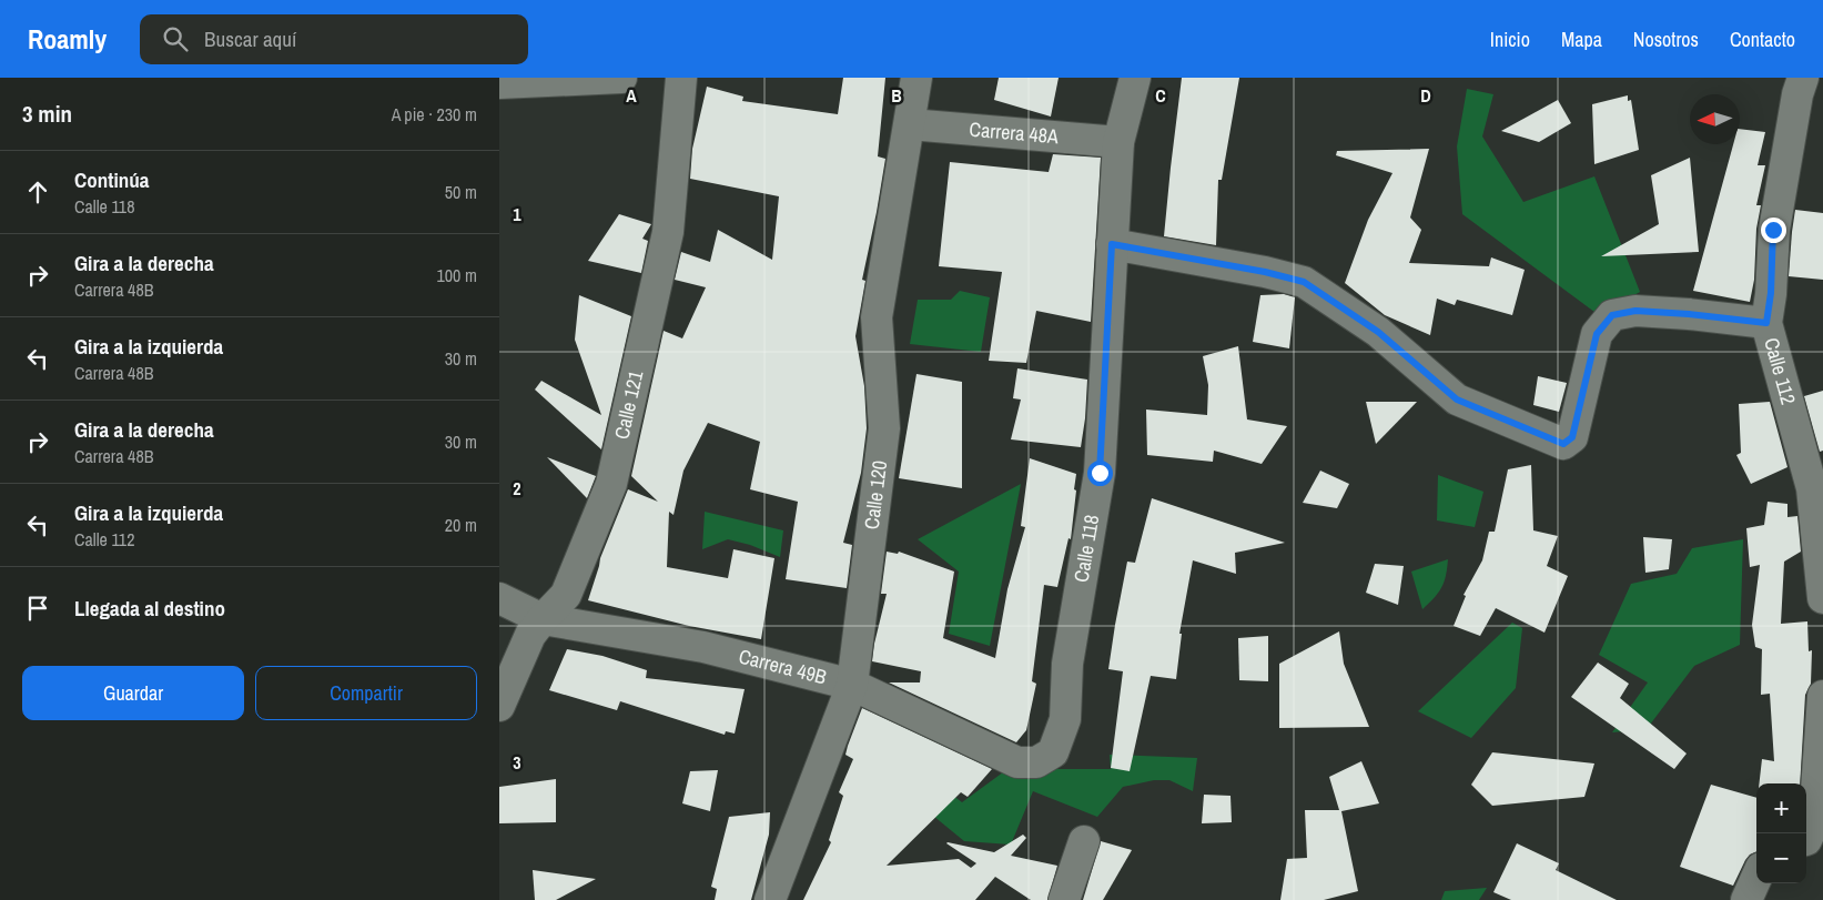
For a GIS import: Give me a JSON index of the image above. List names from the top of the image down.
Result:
{
  "streets": {
    "street": [
      "Carrera 48A",
      "Calle 112",
      "Calle 121",
      "Calle 120",
      "Calle 118",
      "Carrera 49B"
    ]
  },
  "crossings": [
    ["Carrera 48A", "Calle 120"],
    ["Carrera 48A", "Calle 118"],
    ["Calle 121", "Carrera 49B"],
    ["Calle 120", "Carrera 49B"],
    ["Calle 118", "Carrera 49B"]
  ],
  "north": "left",
  "page": {
    "header": "Roamly",
    "search": "Buscar aquí",
    "nav": [
      "Inicio",
      "Mapa",
      "Nosotros",
      "Contacto"
    ],
    "heading": ["3 min", "A pie · 230 m"],
    "list": [
      ["Continúa", "Calle 118", "50 m"],
      ["Gira a la derecha", "Carrera 48B", "100 m"],
      ["Gira a la izquierda", "Carrera 48B", "30 m"],
      ["Gira a la derecha", "Carrera 48B", "30 m"],
      ["Gira a la izquierda", "Calle 112", "20 m"],
      "Llegada al destino"
    ],
    "buttons": ["Guardar", "Compartir"],
    "map_buttons": ["+", "−"]
  },
  "grid": {
    "columns": [
      "A",
      "B",
      "C",
      "D"
    ],
    "rows": ["1", "2", "3"]
  }
}
